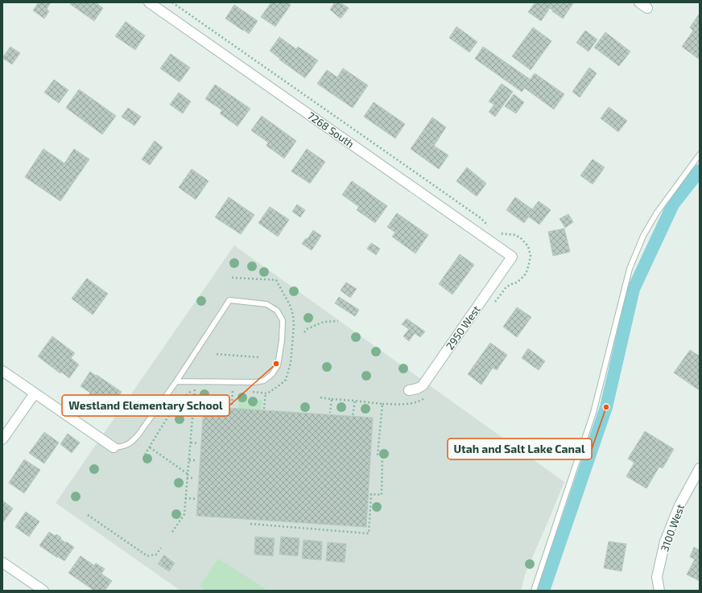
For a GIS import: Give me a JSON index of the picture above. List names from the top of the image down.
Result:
{
  "streets": {
    "street": ["7268 South", "2950 West", "3100 West"]
  },
  "crossings": [
    ["7268 South", "2950 West"]
  ],
  "places": ["Westland Elementary School", "Utah and Salt Lake Canal"]
}
